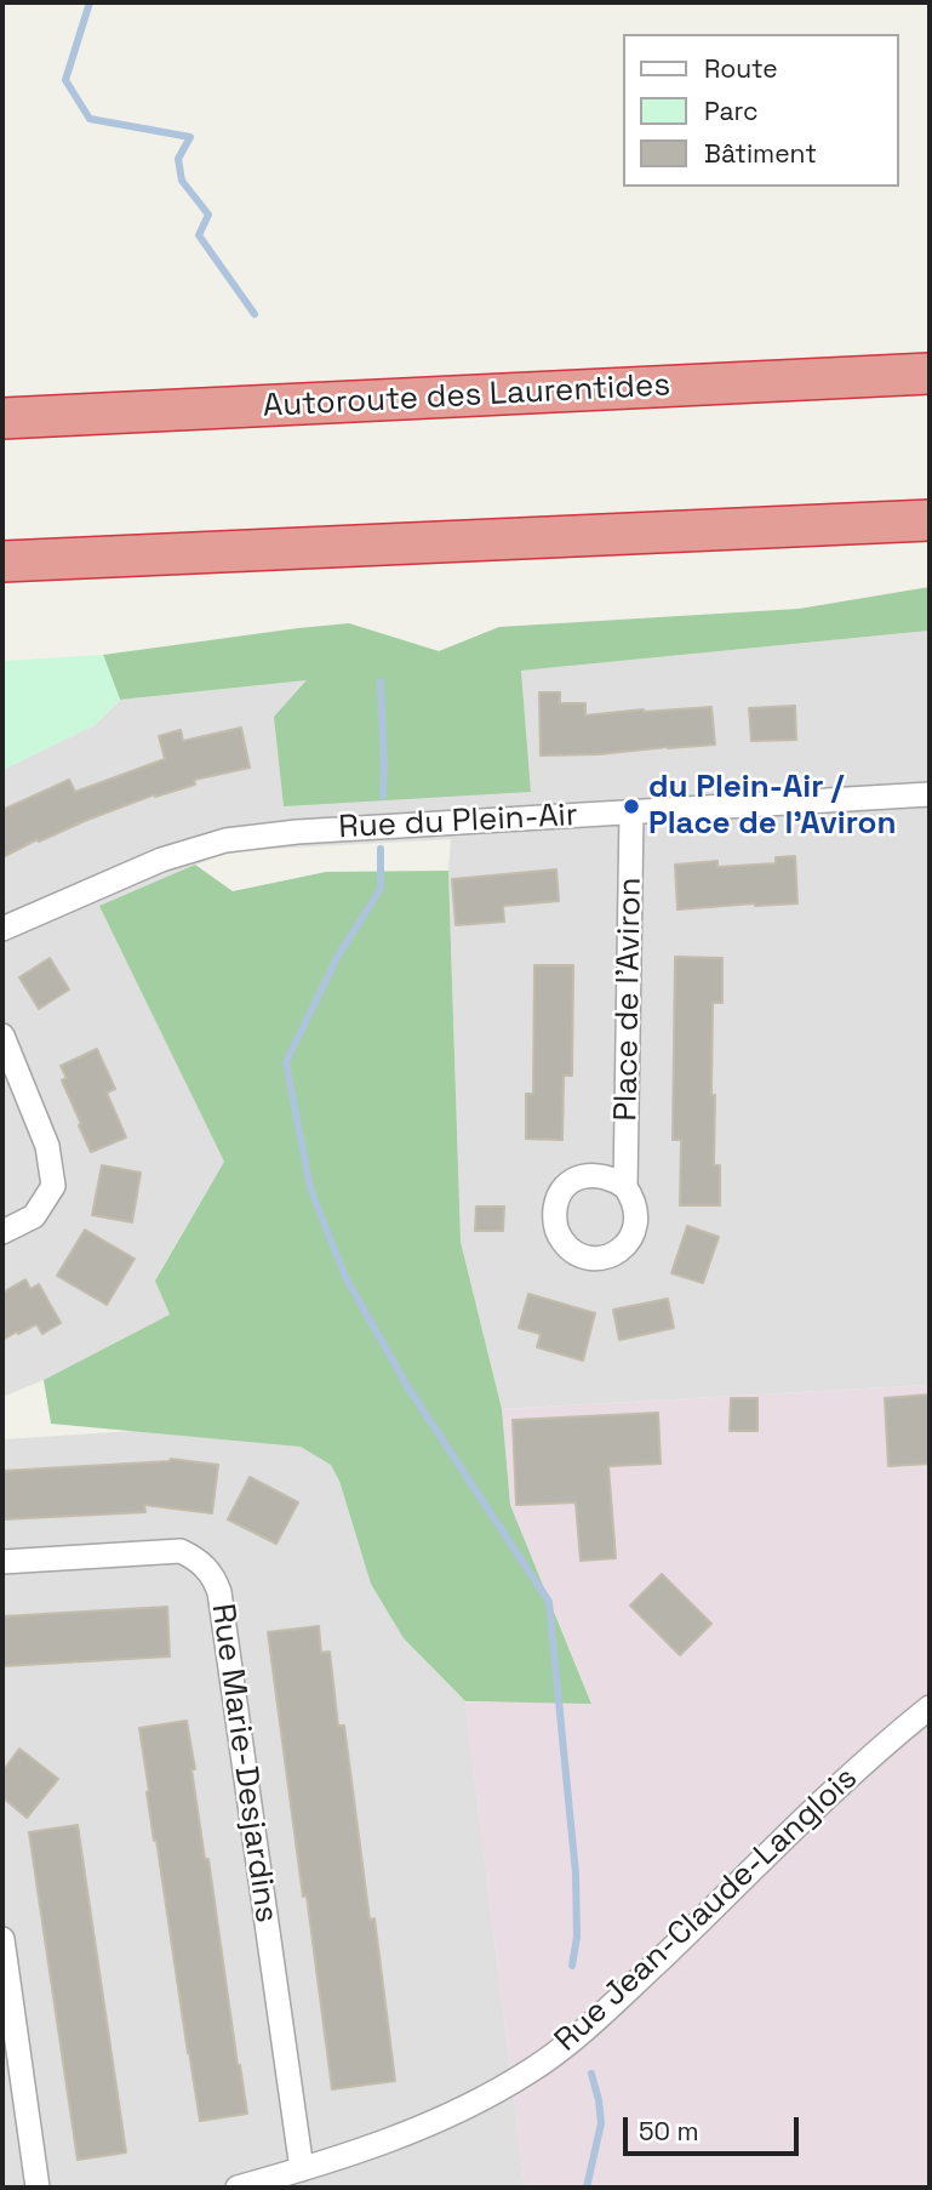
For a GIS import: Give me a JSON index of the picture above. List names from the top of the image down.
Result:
{
  "streets": {
    "highway": ["Autoroute des Laurentides"],
    "street": [
      "Rue du Plein-Air",
      "Place de l'Aviron",
      "Rue Marie-Desjardins",
      "Rue Jean-Claude-Langlois"
    ]
  },
  "crossings": [
    ["Rue du Plein-Air", "Place de l'Aviron"],
    ["Rue Marie-Desjardins", "Rue Jean-Claude-Langlois"]
  ],
  "places": ["du Plein-Air / Place de l'Aviron"],
  "legend": ["Route", "Parc", "Bâtiment"],
  "scale_bar": "50 m"
}
